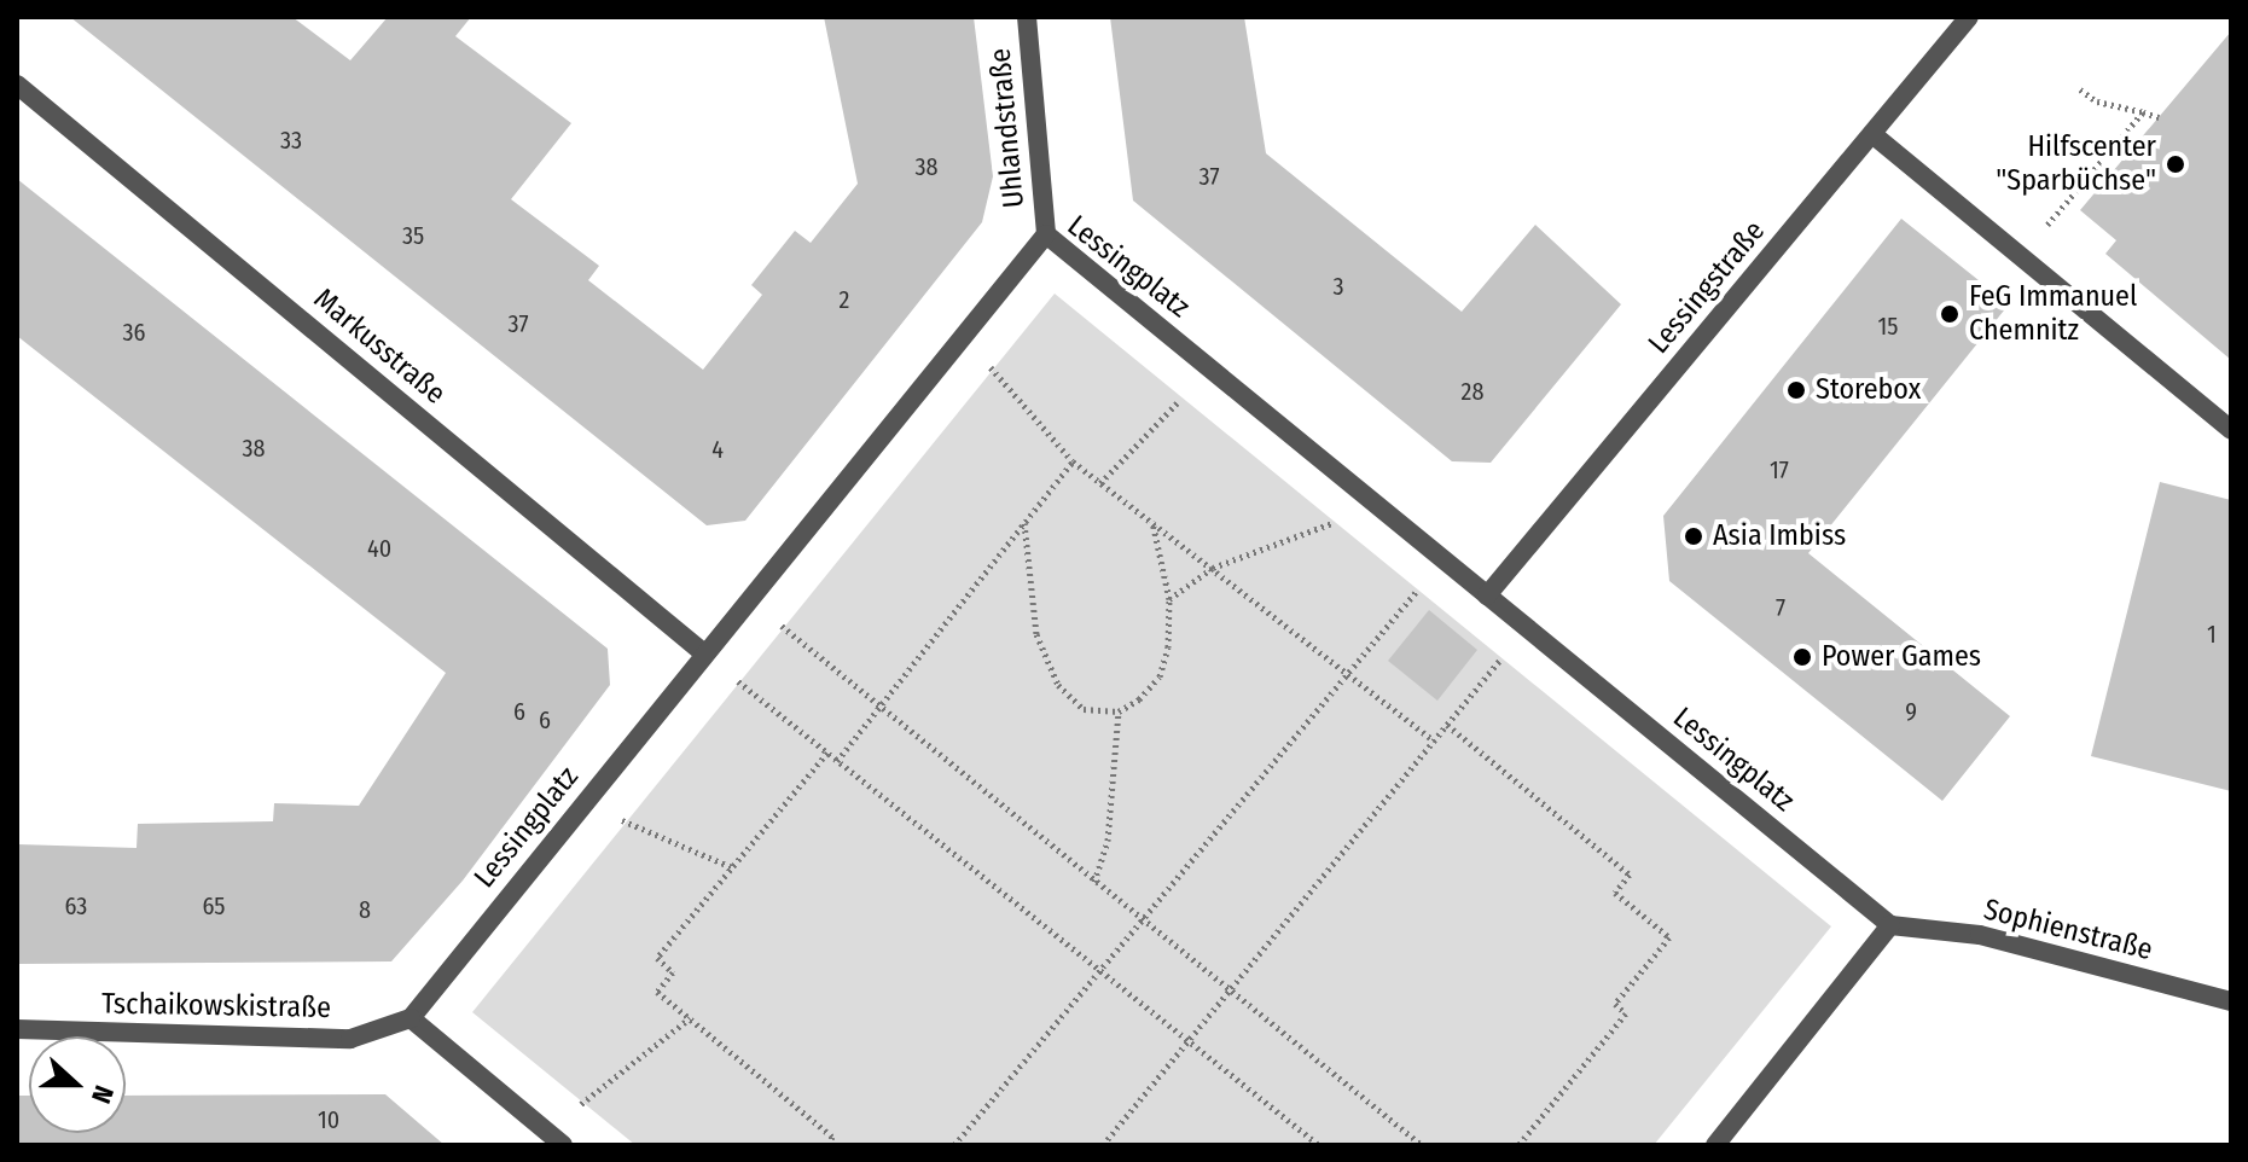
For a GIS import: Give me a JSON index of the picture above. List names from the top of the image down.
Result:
{
  "streets": {
    "street": [
      "Uhlandstraße",
      "Lessingplatz",
      "Lessingstraße",
      "Markusstraße",
      "Sophienstraße",
      "Tschaikowskistraße"
    ]
  },
  "crossings": [
    ["Uhlandstraße", "Lessingplatz"],
    ["Lessingplatz", "Lessingstraße"],
    ["Lessingplatz", "Markusstraße"],
    ["Lessingplatz", "Sophienstraße"],
    ["Lessingplatz", "Tschaikowskistraße"]
  ],
  "places": [
    "Hilfscenter \"Sparbüchse\"",
    "FeG Immanuel Chemnitz",
    "Storebox",
    "Asia Imbiss",
    "Power Games"
  ],
  "house_numbers": [
    "33",
    "38",
    "37",
    "35",
    "3",
    "2",
    "37",
    "15",
    "36",
    "28",
    "38",
    "4",
    "17",
    "40",
    "7",
    "1",
    "6",
    "9",
    "6",
    "63",
    "65",
    "8",
    "10"
  ],
  "north": "right"
}
